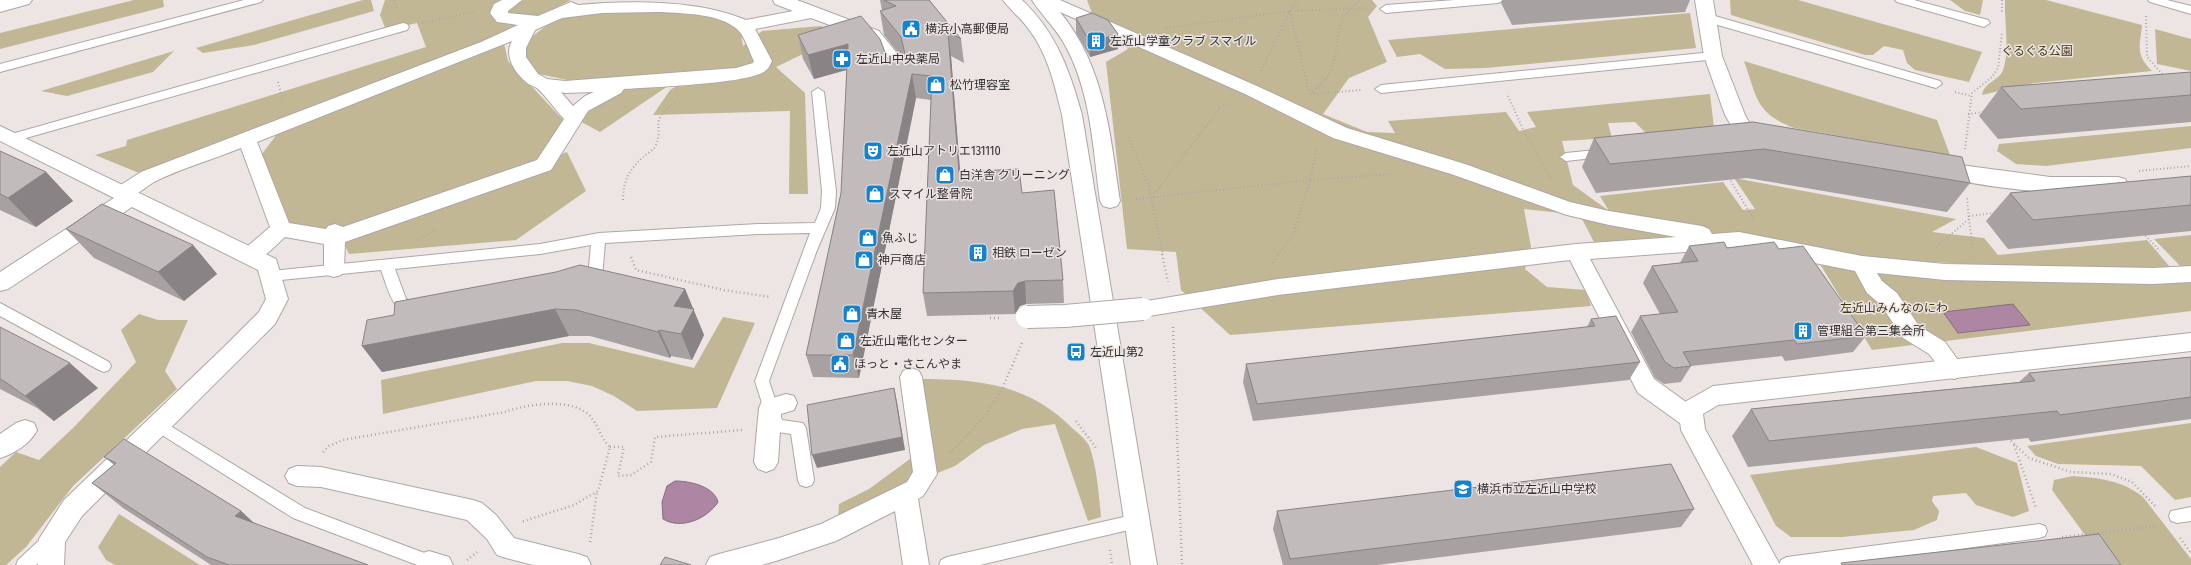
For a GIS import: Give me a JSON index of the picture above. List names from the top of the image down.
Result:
{
  "parks": ["ぐるぐる公園", "左近山みんなのにわ"],
  "places": {
    "public building": ["横浜小高郵便局", "ほっと・さこんやま"],
    "building": ["左近山学童クラブ スマイル", "相鉄 ローゼン", "管理組合第三集会所"],
    "pharmacy": ["左近山中央薬局"],
    "shop": [
      "松竹理容室",
      "白洋舎 クリーニング",
      "スマイル整骨院",
      "魚ふじ",
      "神戸商店",
      "青木屋",
      "左近山電化センター"
    ],
    "theatre": ["左近山アトリエ131110"],
    "bus stop": ["左近山第2"],
    "school or university": ["横浜市立左近山中学校"]
  }
}
